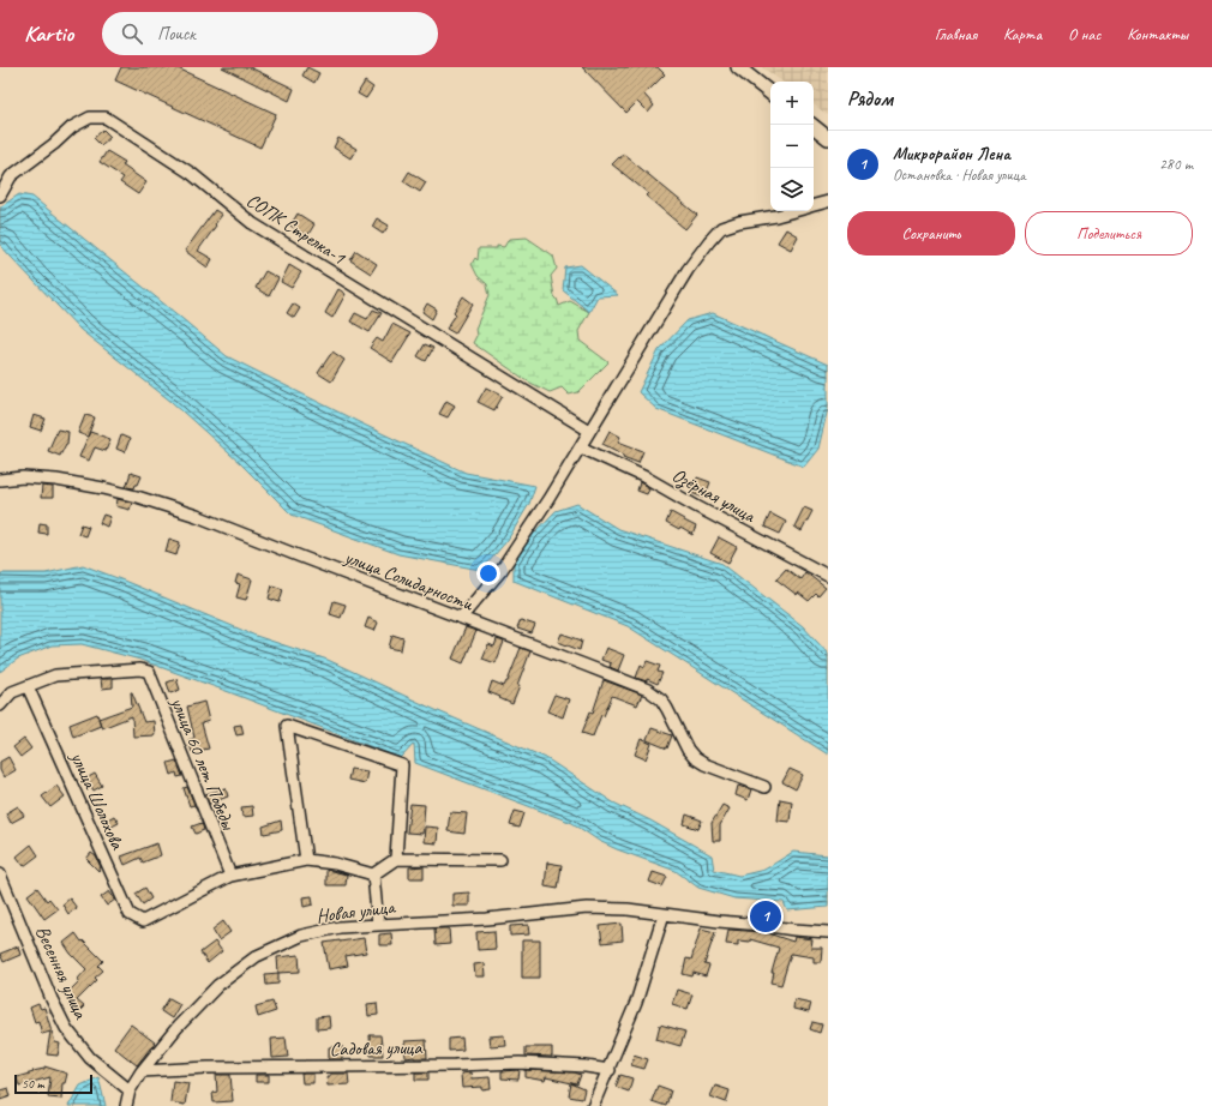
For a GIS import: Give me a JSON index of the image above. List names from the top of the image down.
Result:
{
  "streets": {
    "street": [
      "СОПК Стрелка-1",
      "Озёрная улица",
      "улица Солидарности",
      "улица 60 лет Победы",
      "улица Шолохова",
      "Новая улица",
      "Весенняя улица",
      "Садовая улица"
    ]
  },
  "crossings": [
    ["улица 60 лет Победы", "улица Шолохова"],
    ["Новая улица", "Весенняя улица"],
    ["Новая улица", "Садовая улица"]
  ],
  "scale_bar": "50 m",
  "page": {
    "header": "Kartio",
    "search": "Поиск",
    "nav": [
      "Главная",
      "Карта",
      "О нас",
      "Контакты"
    ],
    "heading": "Рядом",
    "map_buttons": ["+", "−"],
    "list": [
      {
        "mark": "1",
        "name": "Микрорайон Лена",
        "note": "Остановка · Новая улица",
        "value": "280 m"
      }
    ],
    "buttons": ["Сохранить", "Поделиться"],
    "pins": "1",
    "scale": "50 m"
  }
}
